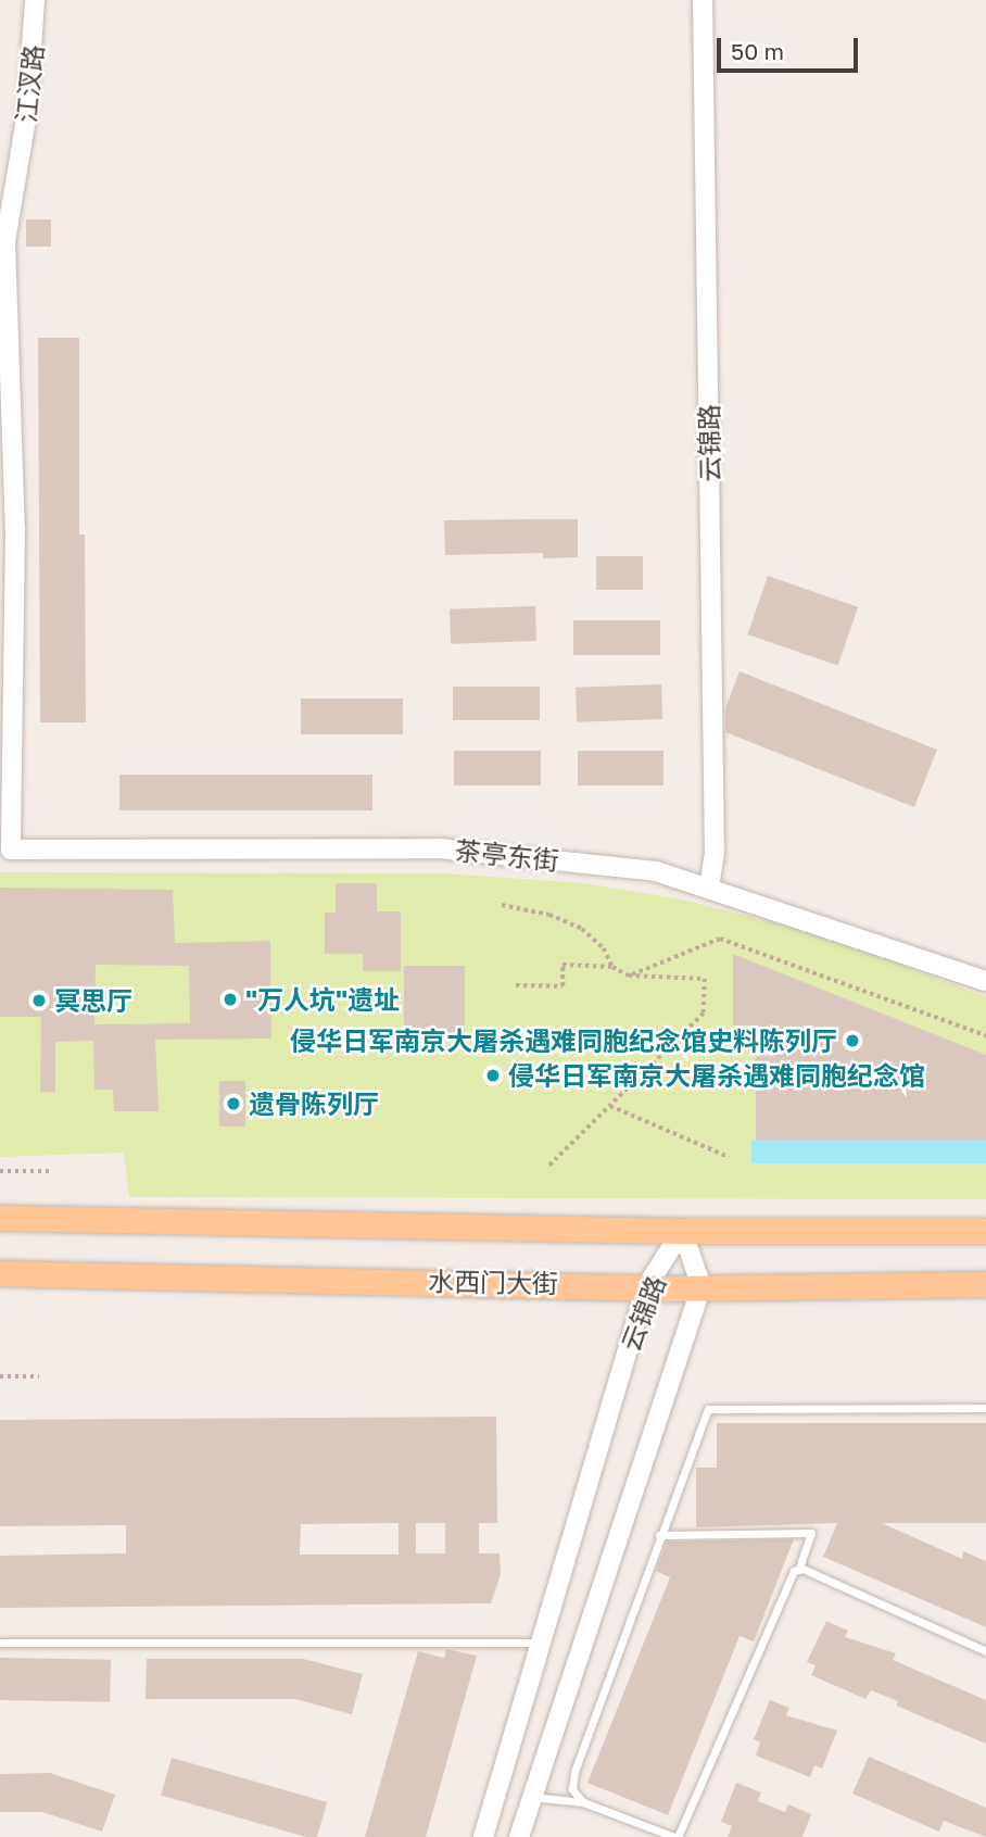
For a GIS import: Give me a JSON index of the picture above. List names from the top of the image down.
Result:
{
  "streets": {
    "main road": ["水西门大街"],
    "street": ["江汊路", "云锦路", "茶亭东街"]
  },
  "crossings": [
    ["江汊路", "茶亭东街"],
    ["云锦路", "茶亭东街"],
    ["云锦路", "水西门大街"]
  ],
  "places": [
    "\"万人坑\"遗址",
    "冥思厅",
    "侵华日军南京大屠杀遇难同胞纪念馆史料陈列厅",
    "侵华日军南京大屠杀遇难同胞纪念馆",
    "遗骨陈列厅"
  ],
  "scale_bar": "50 m"
}
